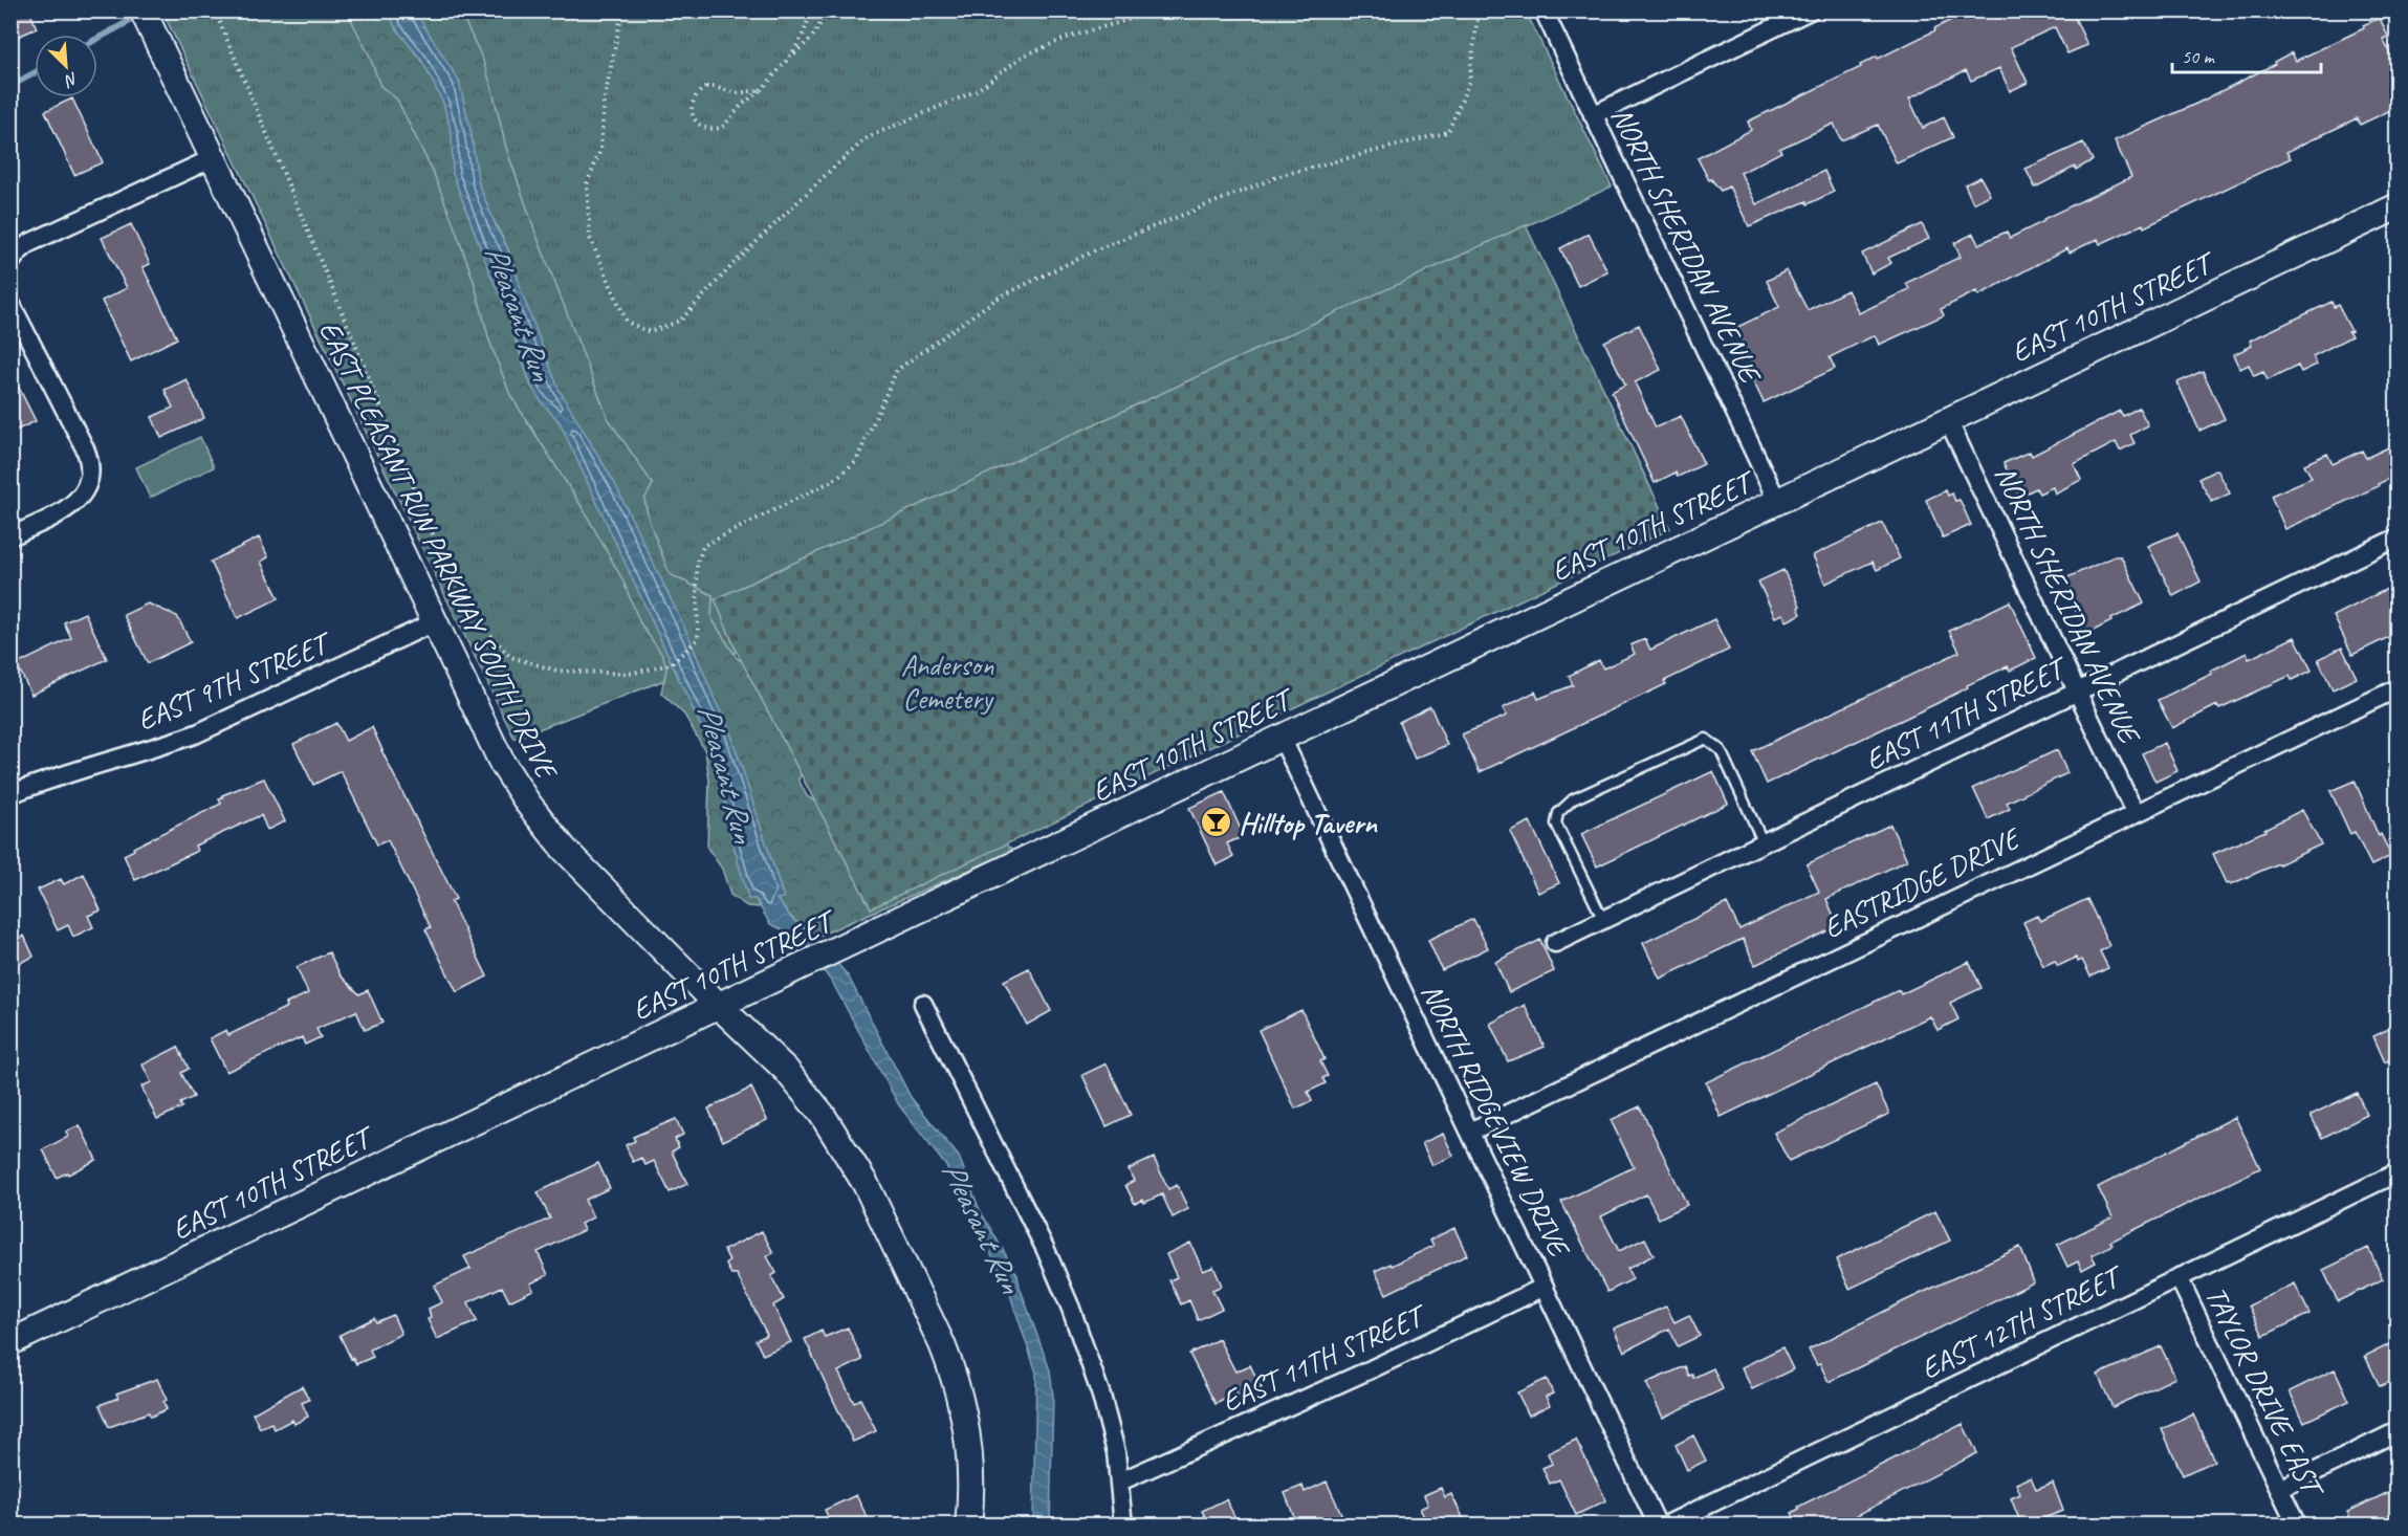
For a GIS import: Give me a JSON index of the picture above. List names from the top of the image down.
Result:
{
  "streets": {
    "main road": ["EAST 10TH STREET", "EAST PLEASANT RUN PARKWAY SOUTH DRIVE"],
    "street": [
      "NORTH SHERIDAN AVENUE",
      "EAST 9TH STREET",
      "EAST 11TH STREET",
      "EASTRIDGE DRIVE",
      "NORTH RIDGEVIEW DRIVE",
      "EAST 12TH STREET",
      "TAYLOR DRIVE EAST"
    ]
  },
  "crossings": [
    ["NORTH SHERIDAN AVENUE", "EAST 10TH STREET"],
    ["NORTH SHERIDAN AVENUE", "EAST 11TH STREET"],
    ["NORTH SHERIDAN AVENUE", "EASTRIDGE DRIVE"],
    ["EAST 10TH STREET", "EAST PLEASANT RUN PARKWAY SOUTH DRIVE"],
    ["EAST 10TH STREET", "NORTH RIDGEVIEW DRIVE"],
    ["EAST PLEASANT RUN PARKWAY SOUTH DRIVE", "EAST 9TH STREET"],
    ["EAST 11TH STREET", "NORTH RIDGEVIEW DRIVE"],
    ["EASTRIDGE DRIVE", "NORTH RIDGEVIEW DRIVE"],
    ["EAST 12TH STREET", "TAYLOR DRIVE EAST"]
  ],
  "water": ["Pleasant Run"],
  "parks": ["Anderson Cemetery"],
  "places": {
    "bar": ["Hilltop Tavern"]
  },
  "scale_bar": "50 m",
  "north": "bottom right"
}
